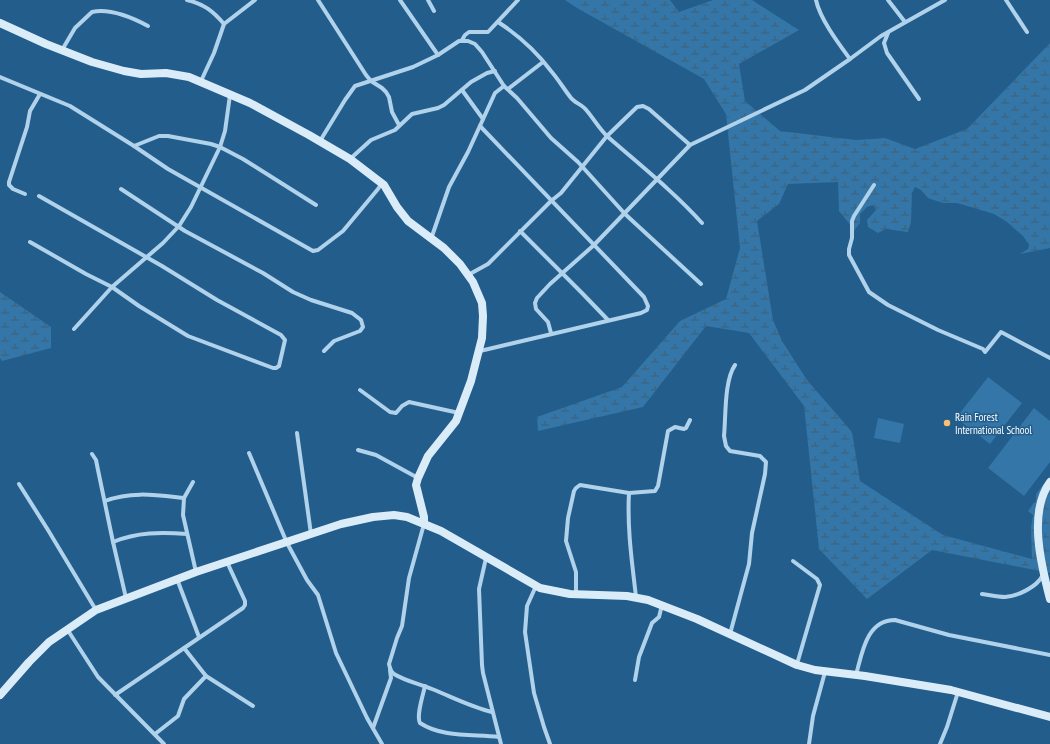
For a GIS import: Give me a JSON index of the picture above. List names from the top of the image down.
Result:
{
  "places": ["Rain Forest International School"]
}
